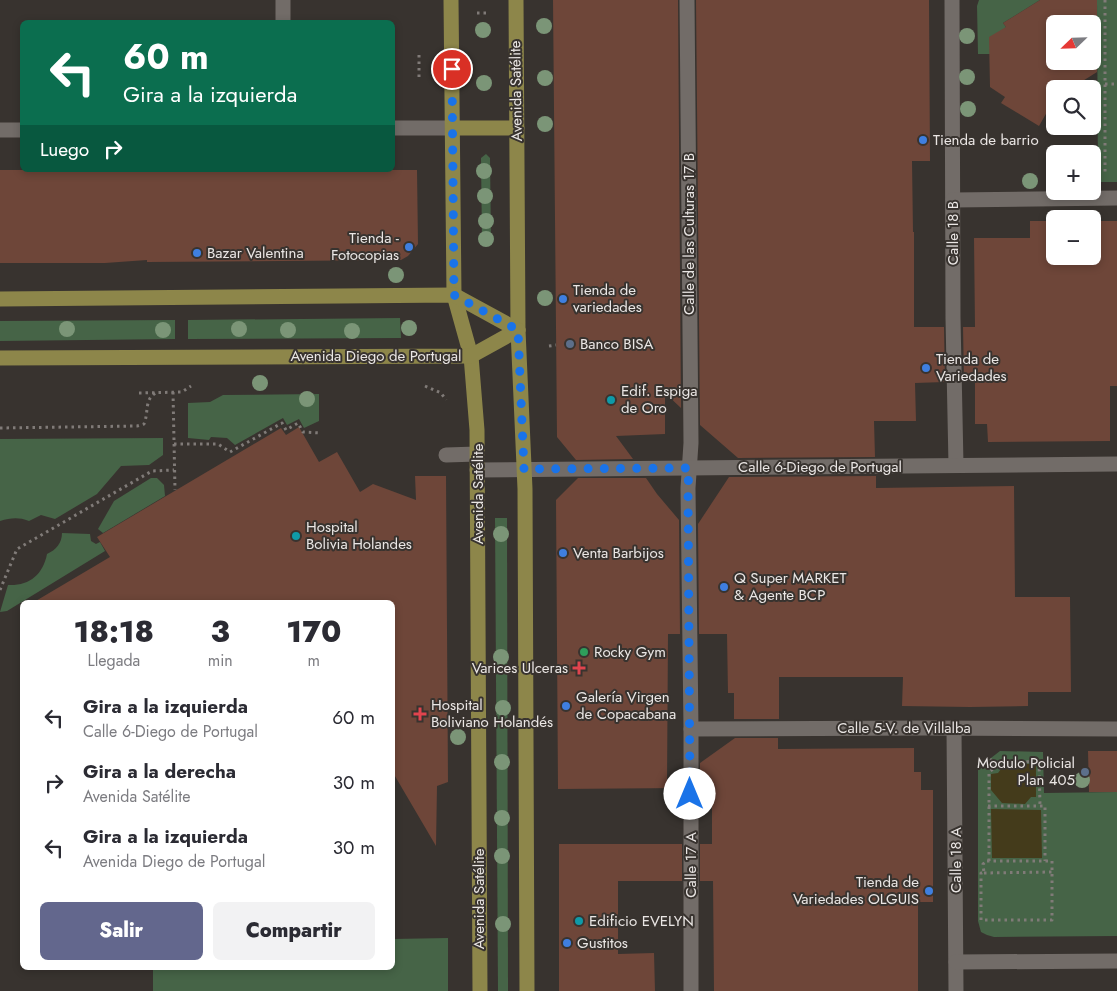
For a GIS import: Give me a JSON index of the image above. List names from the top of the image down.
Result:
{
  "streets": {
    "main road": ["Avenida Satélite", "Avenida Diego de Portugal"],
    "street": [
      "Calle 18 B",
      "Calle de las Culturas 17 B",
      "Calle 6-Diego de Portugal",
      "Calle 5-V. de Villalba",
      "Calle 18 A",
      "Calle 17 A"
    ]
  },
  "crossings": [
    ["Avenida Satélite", "Avenida Diego de Portugal"],
    ["Avenida Satélite", "Calle 6-Diego de Portugal"],
    ["Calle 18 B", "Calle 6-Diego de Portugal"],
    ["Calle de las Culturas 17 B", "Calle 6-Diego de Portugal"],
    ["Calle de las Culturas 17 B", "Calle 17 A"],
    ["Calle 6-Diego de Portugal", "Calle 17 A"],
    ["Calle 5-V. de Villalba", "Calle 18 A"],
    ["Calle 5-V. de Villalba", "Calle 17 A"]
  ],
  "places": {
    "other": [
      "Tienda de barrio",
      "Tienda - Fotocopias",
      "Bazar Valentina",
      "Tienda de variedades",
      "Banco BISA",
      "Tienda de Variedades",
      "Edif. Espiga de Oro",
      "Hospital Bolivia Holandes",
      "Venta Barbijos",
      "Q Super MARKET & Agente BCP",
      "Rocky Gym",
      "Galería Virgen de Copacabana",
      "Modulo Policial Plan 405",
      "Tienda de Variedades OLGUIS",
      "Edificio EVELYN",
      "Gustitos"
    ],
    "health": ["Varices Ulceras", "Hospital Boliviano Holandés"]
  },
  "north": "bottom left",
  "page": {
    "map_buttons": ["+", "−"],
    "turn": ["60 m", "Gira a la izquierda"],
    "then": "Luego",
    "eta": [
      "18:18",
      "Llegada",
      "3",
      "min",
      "170",
      "m"
    ],
    "list": [
      {
        "name": "Gira a la izquierda",
        "note": "Calle 6-Diego de Portugal",
        "value": "60 m"
      },
      {
        "name": "Gira a la derecha",
        "note": "Avenida Satélite",
        "value": "30 m"
      },
      {
        "name": "Gira a la izquierda",
        "note": "Avenida Diego de Portugal",
        "value": "30 m"
      }
    ],
    "buttons": ["Salir", "Compartir"]
  }
}
